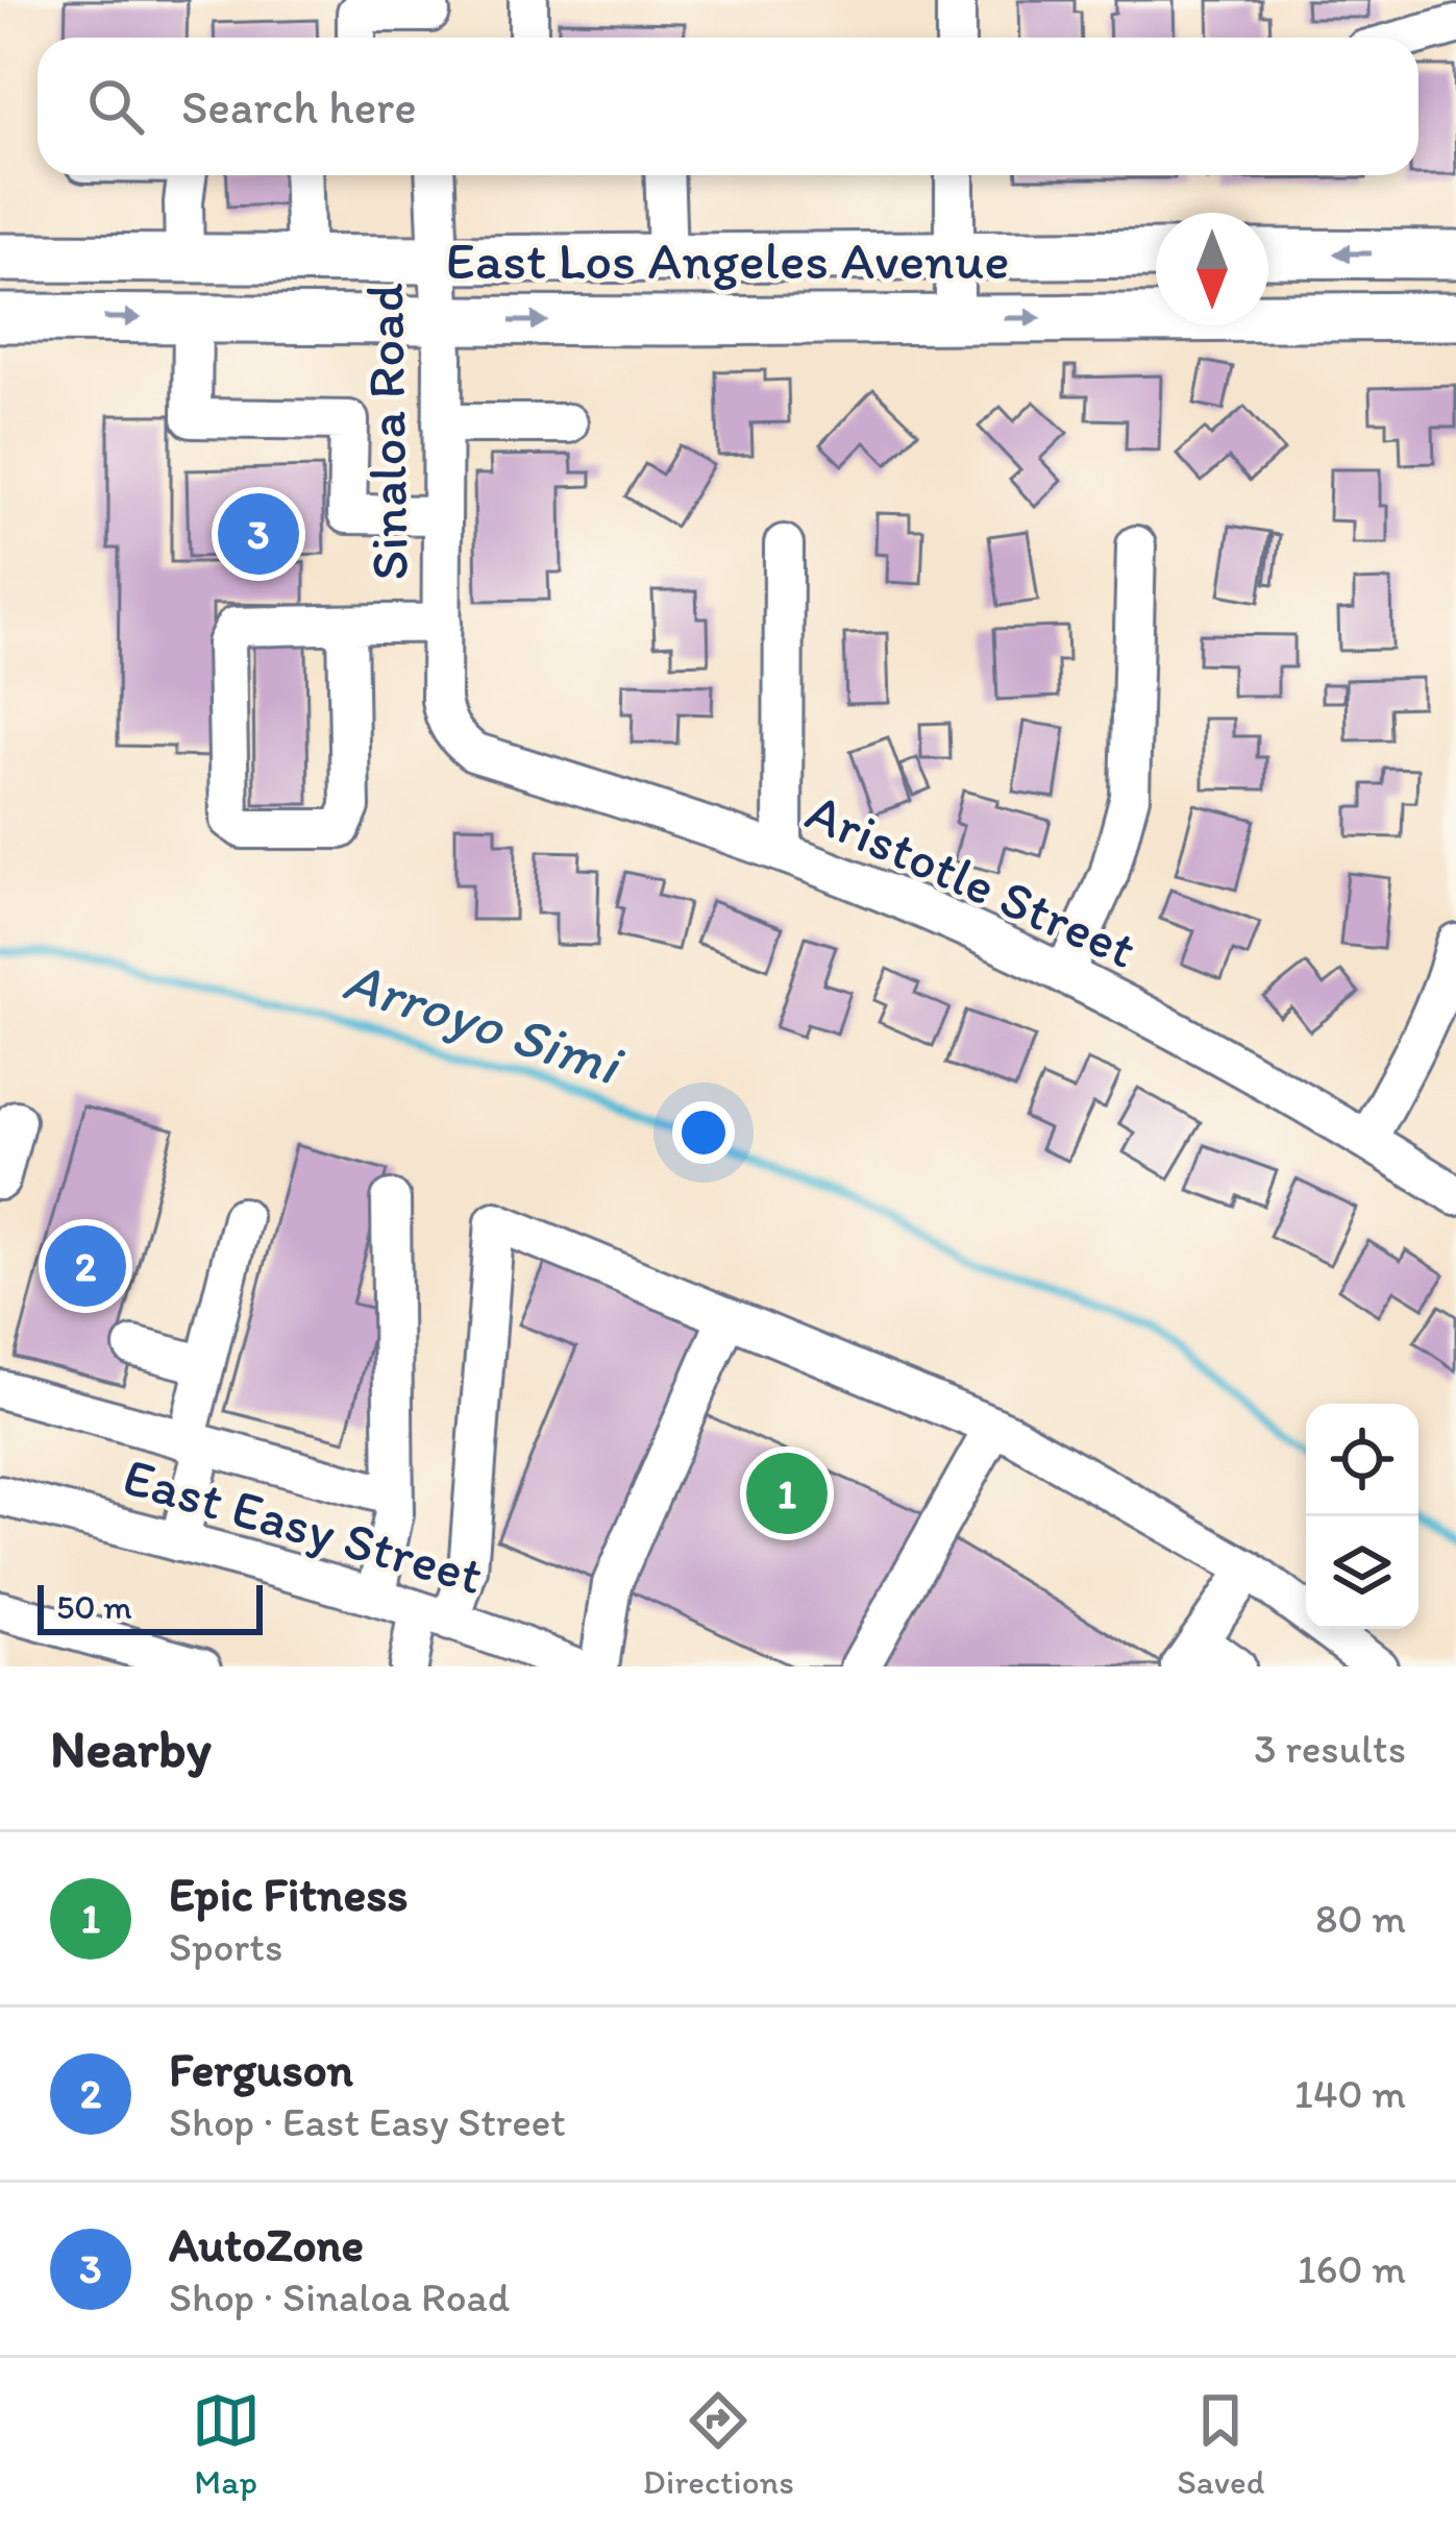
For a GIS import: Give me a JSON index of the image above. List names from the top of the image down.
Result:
{
  "streets": {
    "main road": ["East Los Angeles Avenue"],
    "street": ["Sinaloa Road", "Aristotle Street", "East Easy Street"]
  },
  "crossings": [
    ["East Los Angeles Avenue", "Sinaloa Road"],
    ["Sinaloa Road", "Aristotle Street"]
  ],
  "water": ["Arroyo Simi"],
  "scale_bar": "50 m",
  "north": "bottom",
  "page": {
    "search": "Search here",
    "pins": ["3", "2", "1"],
    "scale": "50 m",
    "heading": ["Nearby", "3 results"],
    "list": [
      {
        "mark": "1",
        "name": "Epic Fitness",
        "note": "Sports",
        "value": "80 m"
      },
      {
        "mark": "2",
        "name": "Ferguson",
        "note": "Shop · East Easy Street",
        "value": "140 m"
      },
      {
        "mark": "3",
        "name": "AutoZone",
        "note": "Shop · Sinaloa Road",
        "value": "160 m"
      }
    ],
    "nav": ["Map", "Directions", "Saved"]
  }
}
